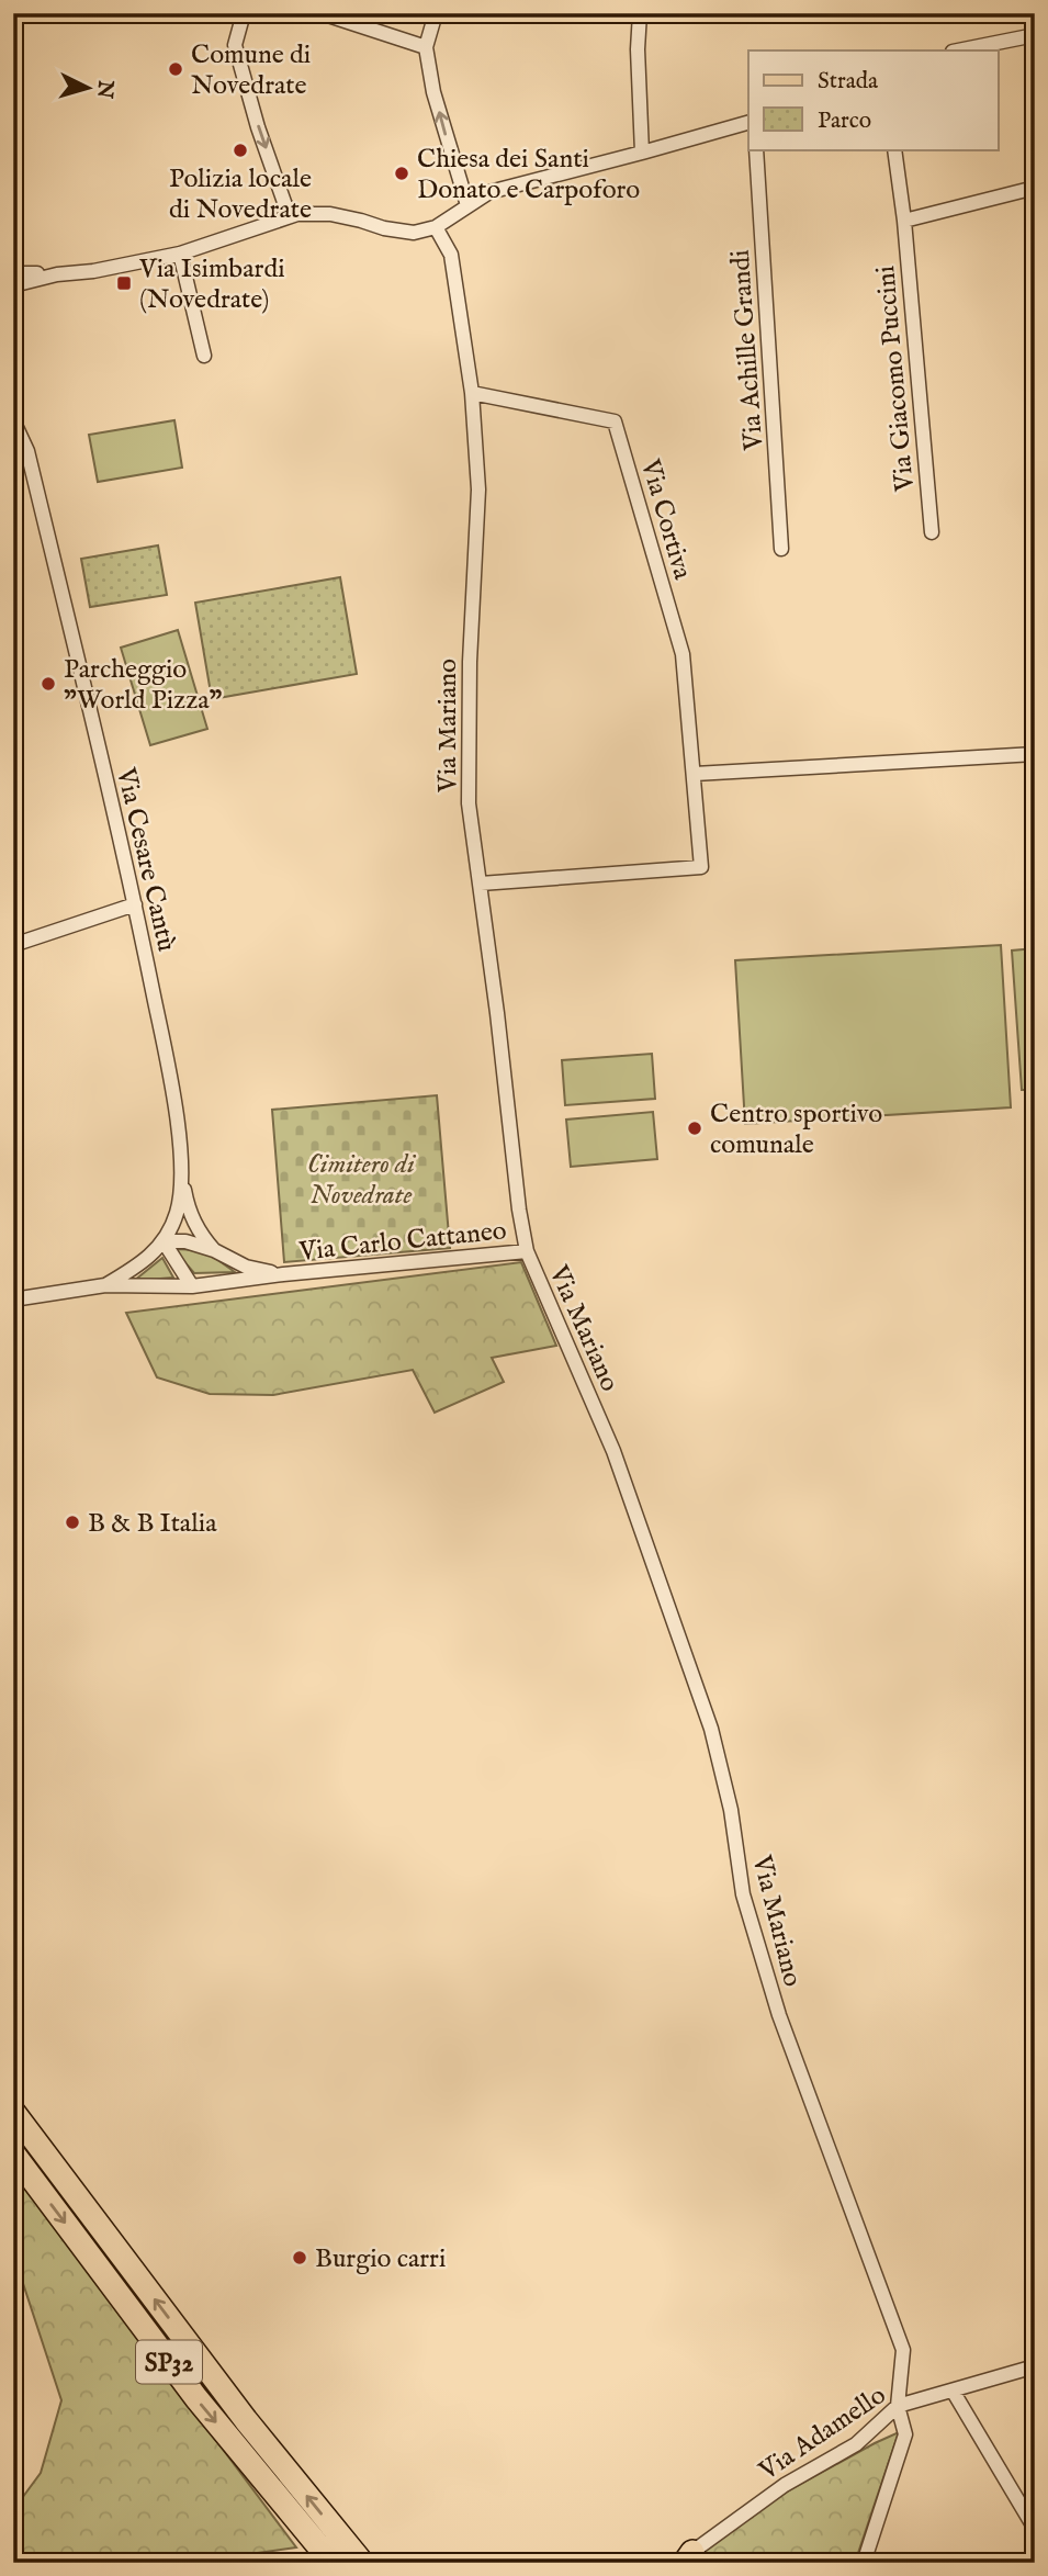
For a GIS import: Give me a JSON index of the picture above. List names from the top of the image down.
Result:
{
  "streets": {
    "main road": ["SP32"],
    "street": [
      "Via Achille Grandi",
      "Via Giacomo Puccini",
      "Via Cortiva",
      "Via Mariano",
      "Via Cesare Cantù",
      "Via Carlo Cattaneo",
      "Via Adamello"
    ]
  },
  "crossings": [
    ["Via Cortiva", "Via Mariano"],
    ["Via Mariano", "Via Carlo Cattaneo"],
    ["Via Mariano", "Via Adamello"],
    ["Via Cesare Cantù", "Via Carlo Cattaneo"]
  ],
  "parks": ["Cimitero di Novedrate"],
  "places": {
    "other": [
      "Comune di Novedrate",
      "Polizia locale di Novedrate",
      "Chiesa dei Santi Donato e Carpoforo",
      "Parcheggio \"World Pizza\"",
      "Centro sportivo comunale",
      "B & B Italia",
      "Burgio carri"
    ],
    "transit": ["Via Isimbardi (Novedrate)"]
  },
  "legend": ["Strada", "Parco"],
  "north": "right"
}
